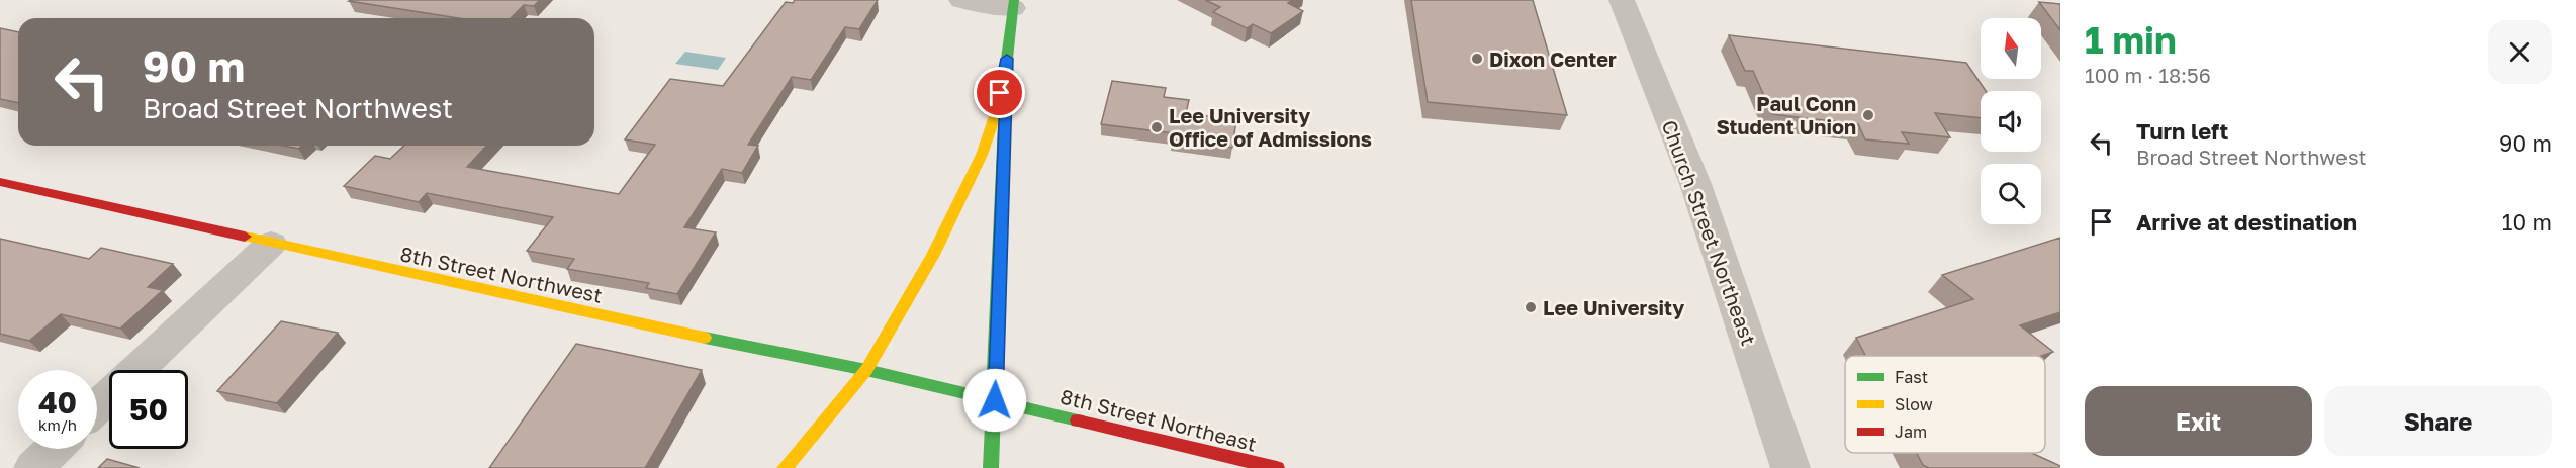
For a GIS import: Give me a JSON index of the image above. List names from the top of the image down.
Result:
{
  "streets": {
    "street": ["Church Street Northeast", "8th Street Northwest", "8th Street Northeast"]
  },
  "crossings": [
    ["8th Street Northwest", "8th Street Northeast"]
  ],
  "places": [
    "Dixon Center",
    "Paul Conn Student Union",
    "Lee University Office of Admissions",
    "Lee University"
  ],
  "legend": ["Fast", "Slow", "Jam"],
  "north": "top",
  "page": {
    "heading": ["1 min", "100 m · 18:56"],
    "turn": ["90 m", "Broad Street Northwest"],
    "list": [
      {
        "name": "Turn left",
        "note": "Broad Street Northwest",
        "value": "90 m"
      },
      {
        "name": "Arrive at destination",
        "value": "10 m"
      }
    ],
    "speed": "40 km/h",
    "limit": "50",
    "buttons": ["Exit", "Share"]
  }
}
